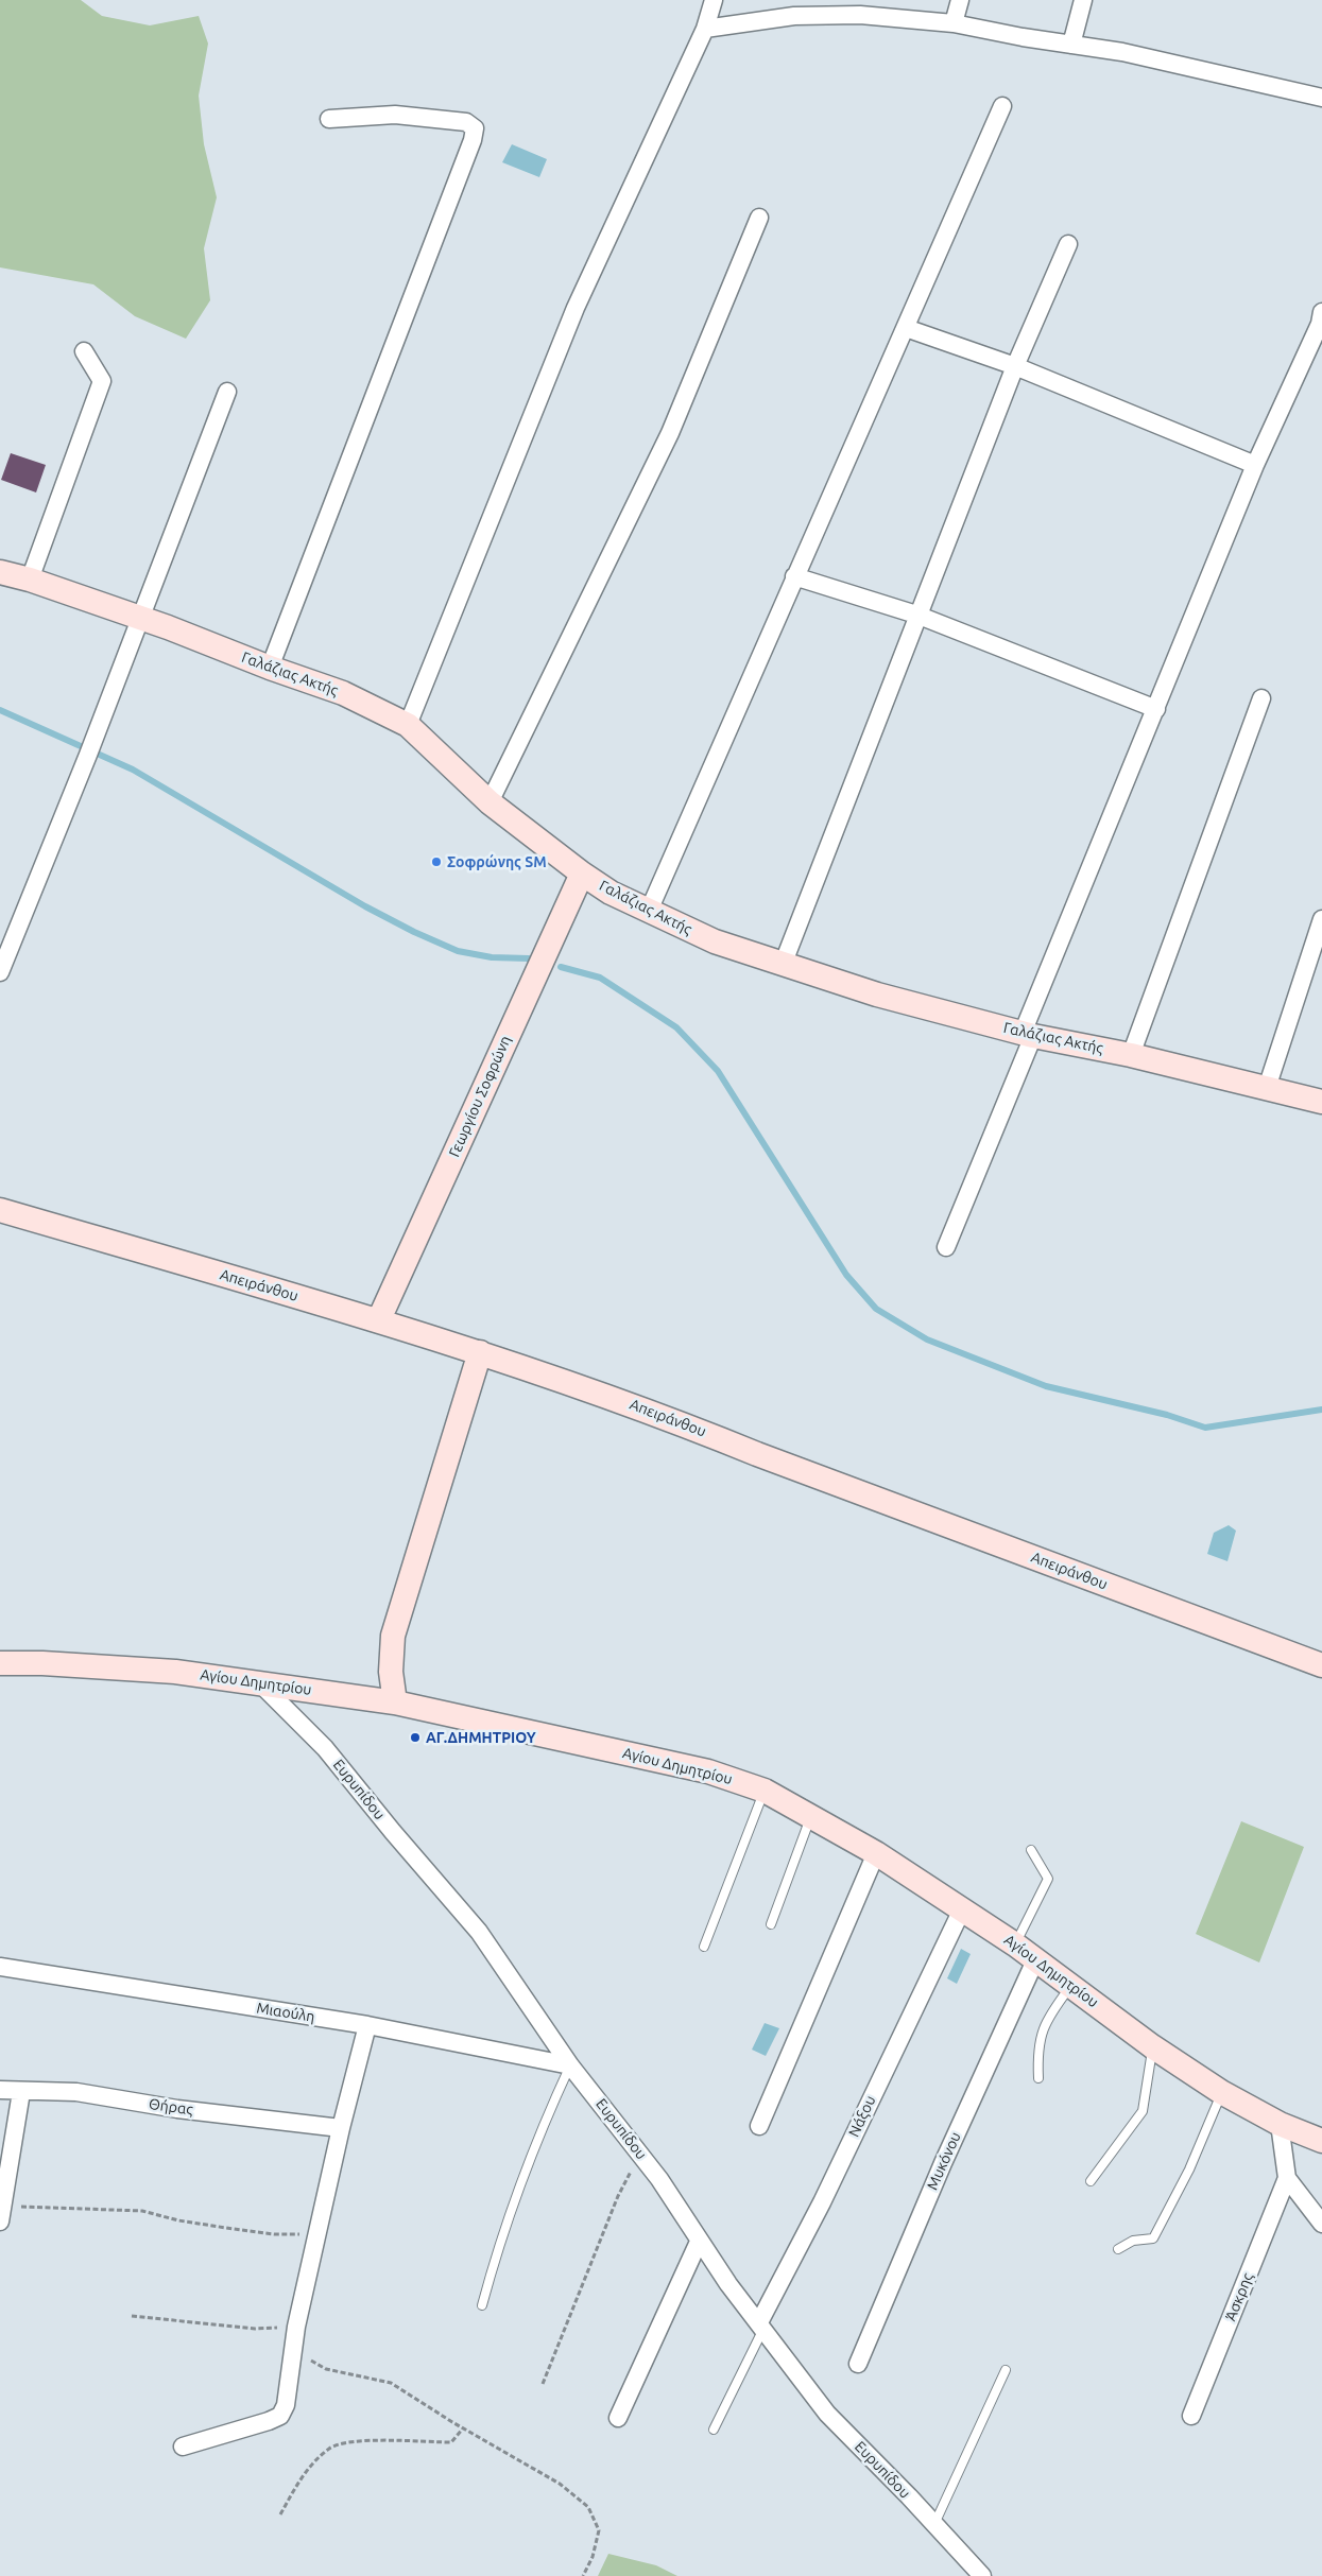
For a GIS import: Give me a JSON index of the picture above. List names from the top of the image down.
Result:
{
  "streets": {
    "street": [
      "Γαλάζιας Ακτής",
      "Γεωργίου Σοφρώνη",
      "Απειράνθου",
      "Αγίου Δημητρίου",
      "Ευρυπίδου",
      "Μιαούλη",
      "Θήρας",
      "Νάξου",
      "Μυκόνου",
      "Άσκρης"
    ]
  },
  "crossings": [
    ["Γαλάζιας Ακτής", "Γεωργίου Σοφρώνη"],
    ["Γεωργίου Σοφρώνη", "Απειράνθου"],
    ["Αγίου Δημητρίου", "Ευρυπίδου"],
    ["Αγίου Δημητρίου", "Νάξου"],
    ["Αγίου Δημητρίου", "Μυκόνου"],
    ["Ευρυπίδου", "Μιαούλη"],
    ["Ευρυπίδου", "Νάξου"]
  ],
  "places": ["Σοφρώνης SM", "ΑΓ.ΔΗΜΗΤΡΙΟΥ"]
}
